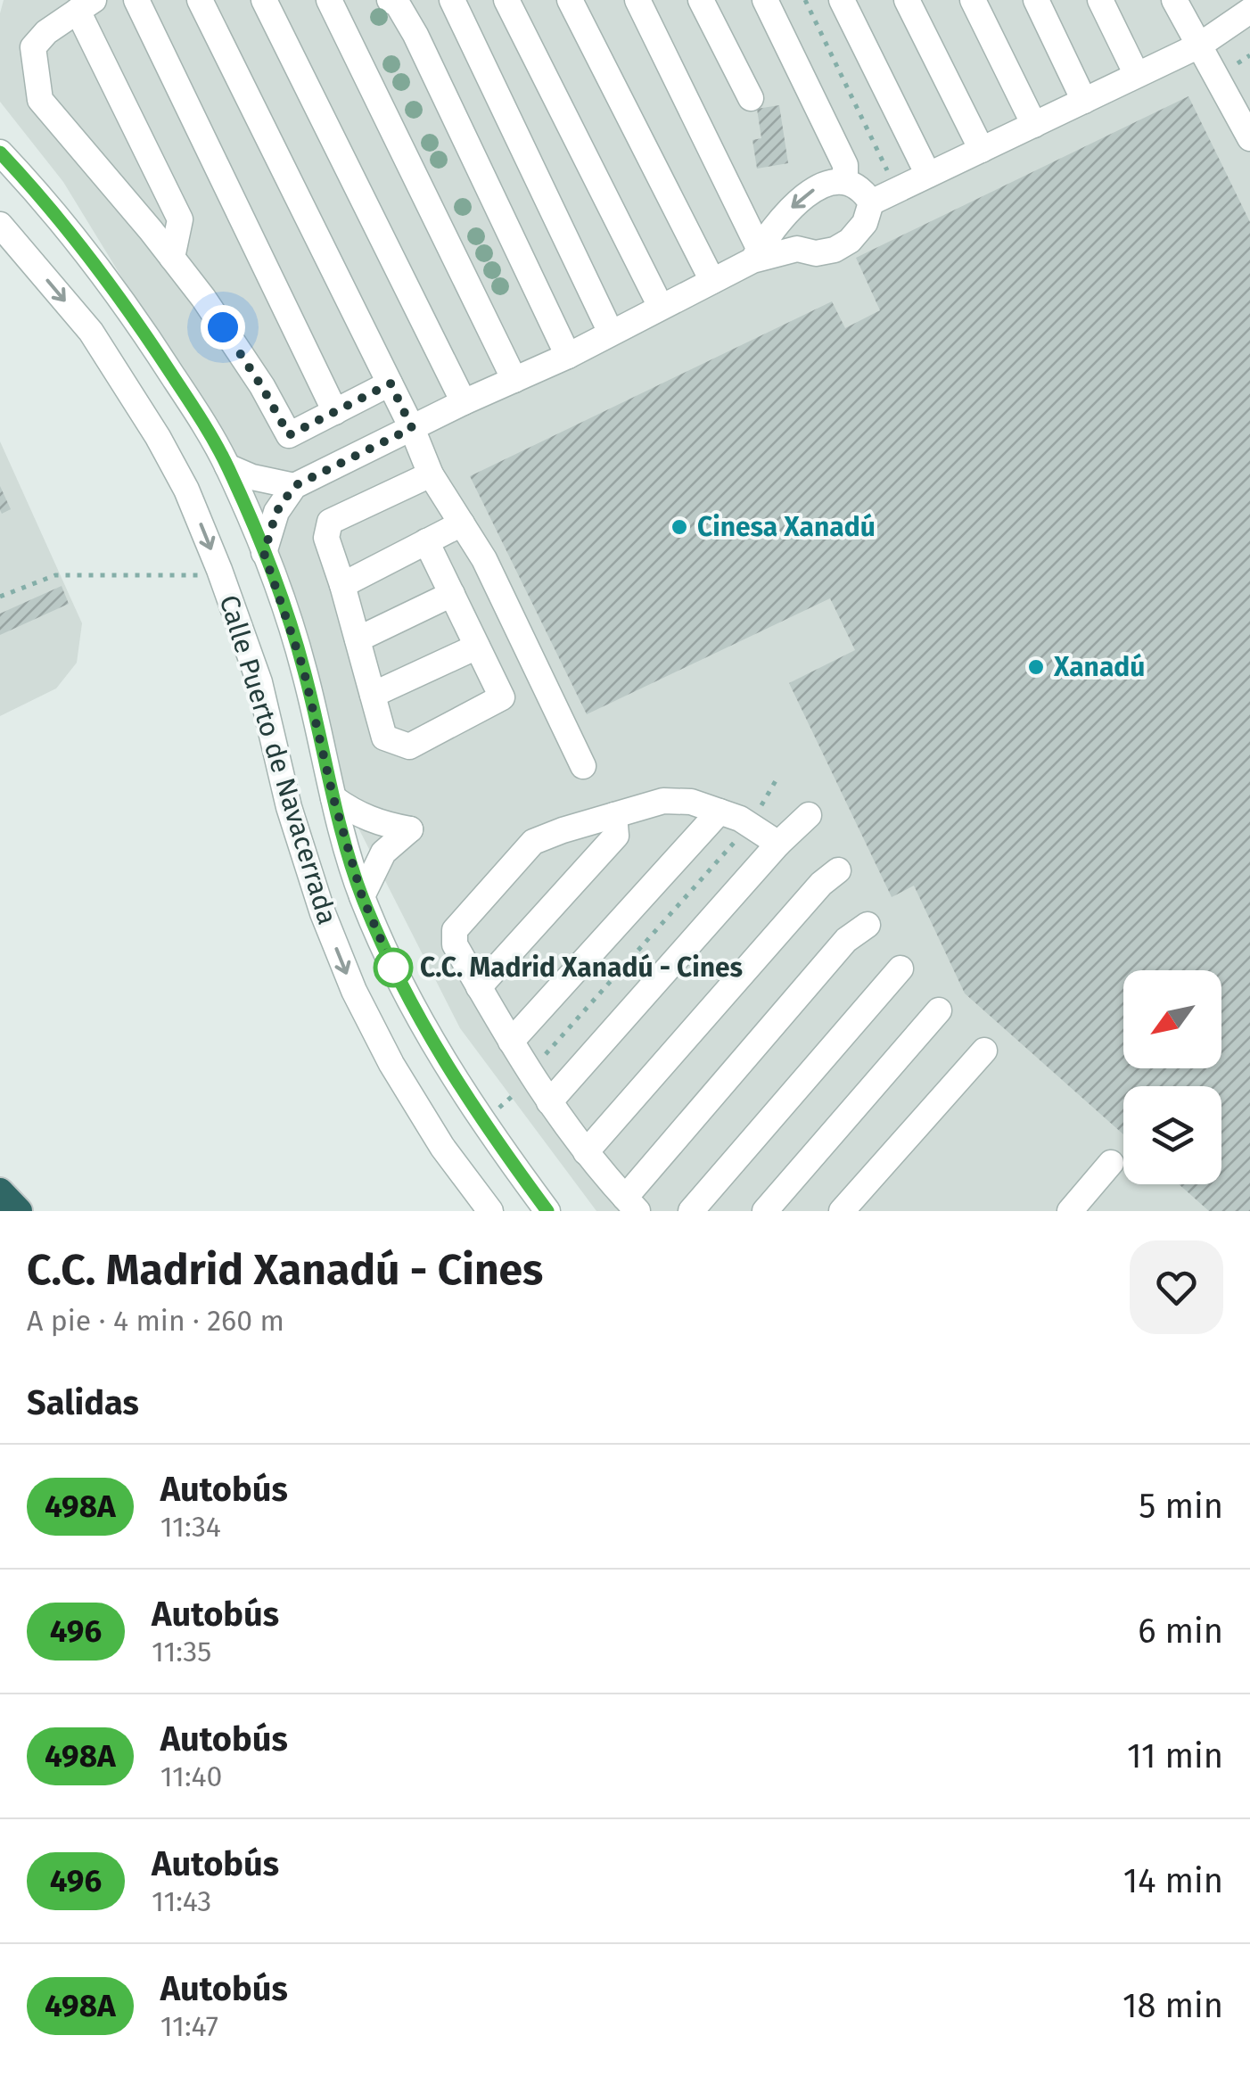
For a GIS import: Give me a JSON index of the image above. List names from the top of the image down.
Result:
{
  "streets": {
    "street": ["Calle Puerto de Navacerrada"]
  },
  "places": ["Cinesa Xanadú", "Xanadú", "C.C. Madrid Xanadú - Cines"],
  "lines": ["bus line 498A"],
  "north": "bottom left",
  "page": {
    "heading": [
      ["C.C. Madrid Xanadú - Cines", "A pie · 4 min · 260 m"],
      "Salidas"
    ],
    "list": [
      {
        "mark": "498A",
        "name": "Autobús",
        "note": "11:34",
        "value": "5 min"
      },
      {
        "mark": "496",
        "name": "Autobús",
        "note": "11:35",
        "value": "6 min"
      },
      {
        "mark": "498A",
        "name": "Autobús",
        "note": "11:40",
        "value": "11 min"
      },
      {
        "mark": "496",
        "name": "Autobús",
        "note": "11:43",
        "value": "14 min"
      },
      {
        "mark": "498A",
        "name": "Autobús",
        "note": "11:47",
        "value": "18 min"
      }
    ]
  }
}
